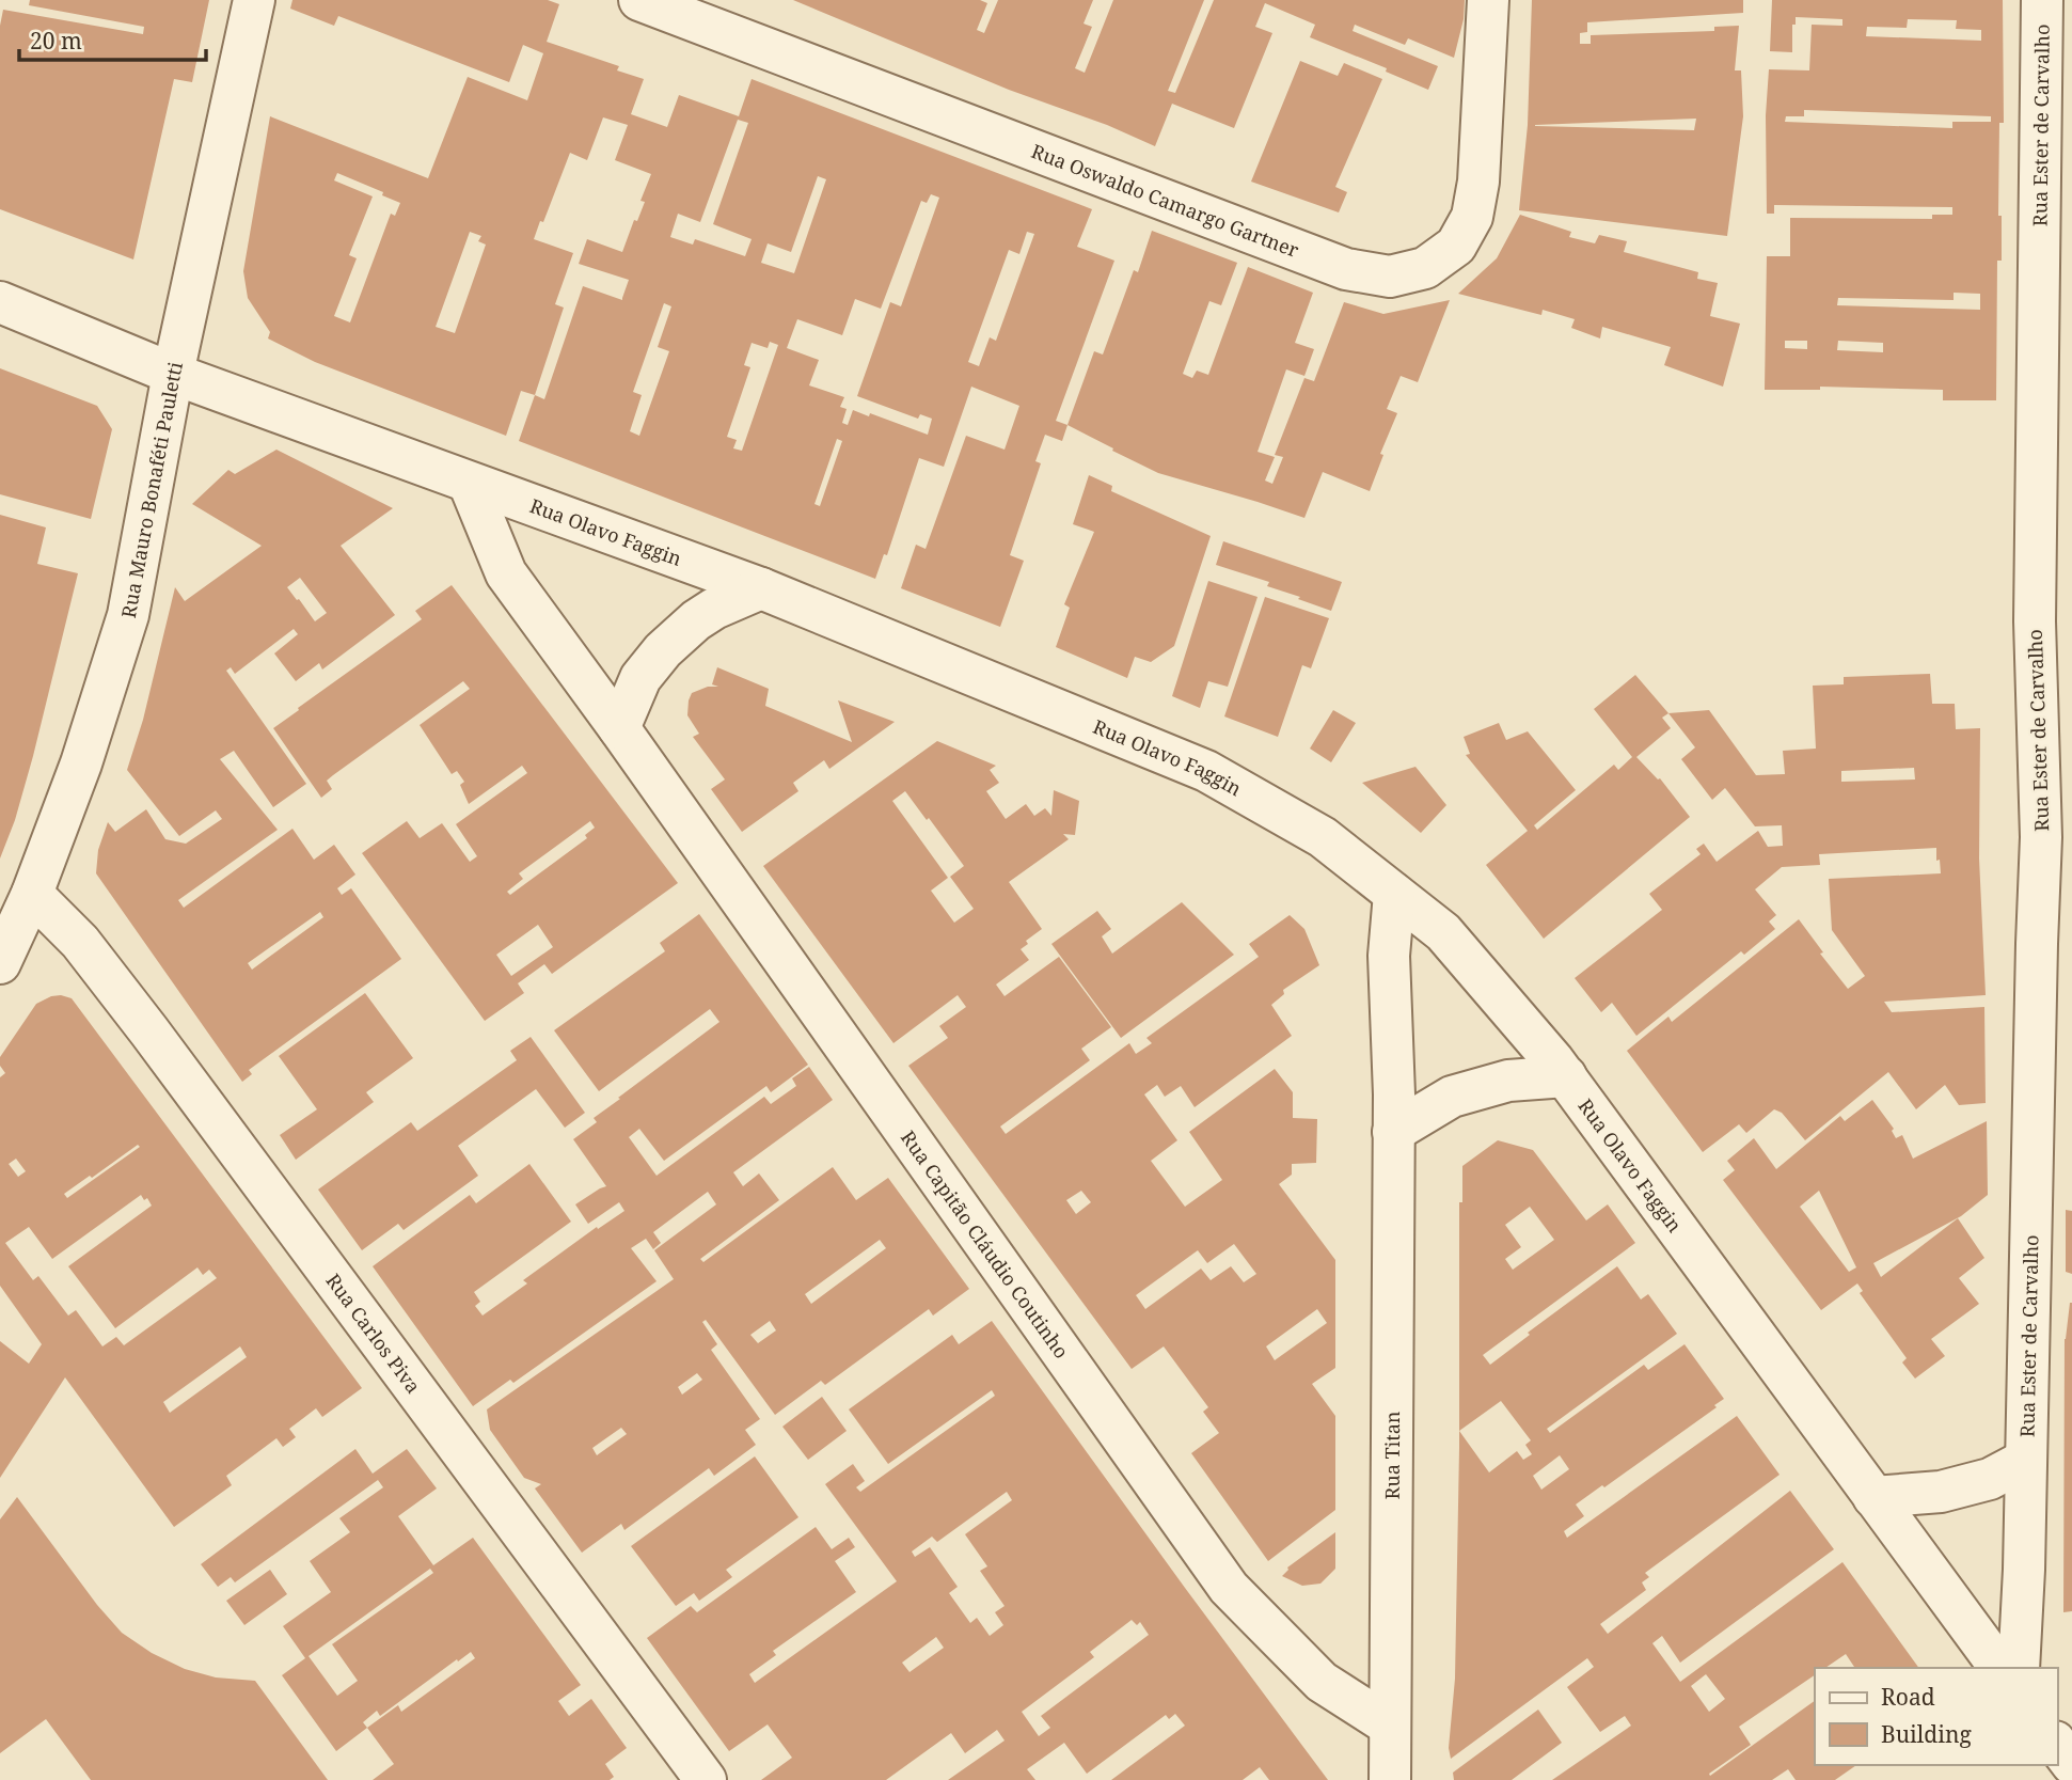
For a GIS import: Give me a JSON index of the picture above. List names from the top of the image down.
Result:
{
  "streets": {
    "street": [
      "Rua Ester de Carvalho",
      "Rua Oswaldo Camargo Gartner",
      "Rua Mauro Bonaféti Pauletti",
      "Rua Olavo Faggin",
      "Rua Capitão Cláudio Coutinho",
      "Rua Carlos Piva",
      "Rua Titan"
    ]
  },
  "crossings": [
    ["Rua Ester de Carvalho", "Rua Olavo Faggin"],
    ["Rua Mauro Bonaféti Pauletti", "Rua Olavo Faggin"],
    ["Rua Mauro Bonaféti Pauletti", "Rua Carlos Piva"],
    ["Rua Olavo Faggin", "Rua Capitão Cláudio Coutinho"],
    ["Rua Olavo Faggin", "Rua Titan"],
    ["Rua Capitão Cláudio Coutinho", "Rua Titan"]
  ],
  "legend": ["Road", "Building"],
  "scale_bar": "20 m"
}
